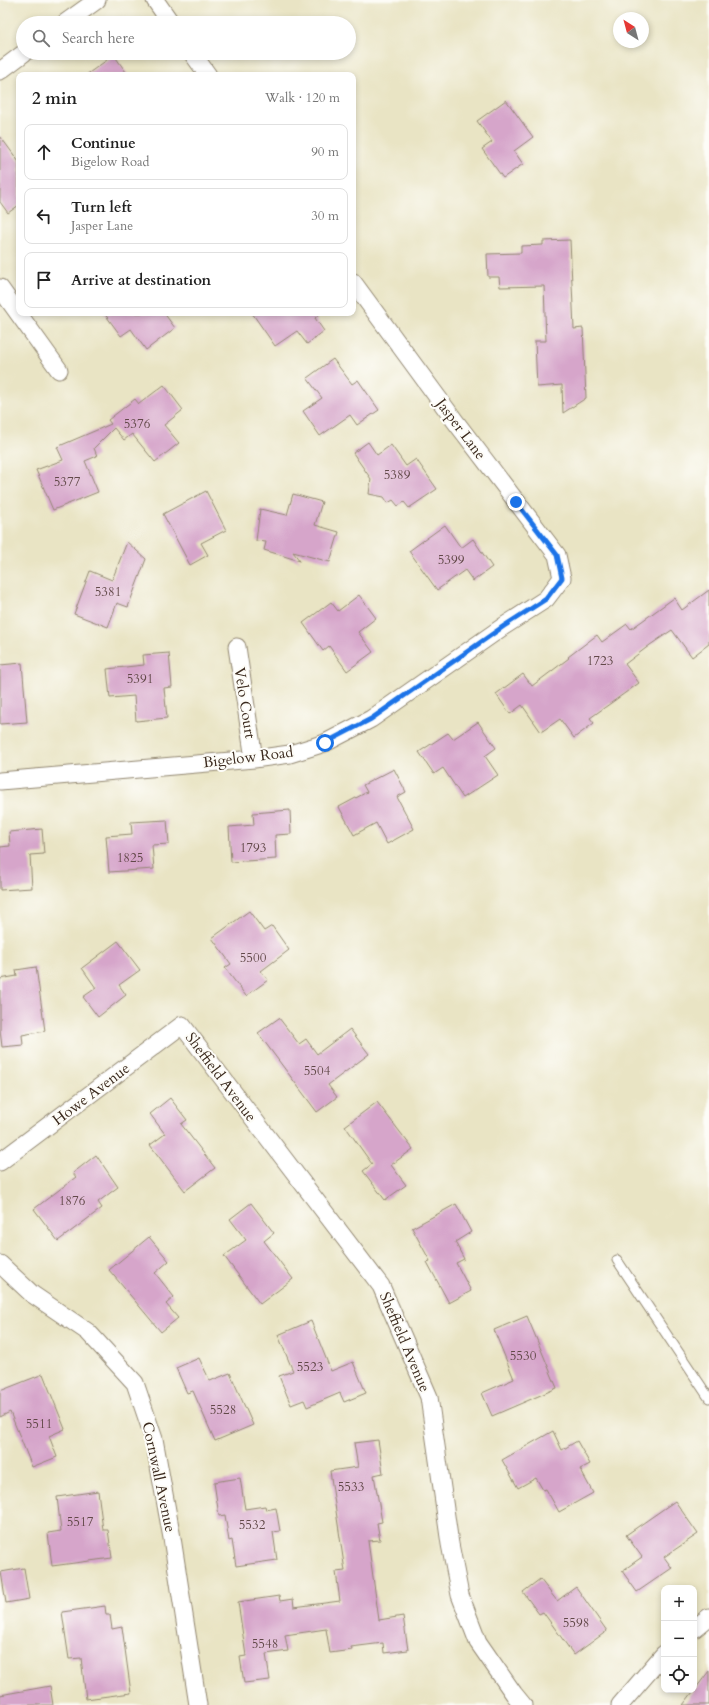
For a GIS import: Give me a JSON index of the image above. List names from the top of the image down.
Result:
{
  "streets": {
    "street": [
      "Jasper Lane",
      "Velo Court",
      "Bigelow Road",
      "Sheffield Avenue",
      "Howe Avenue",
      "Cornwall Avenue"
    ]
  },
  "crossings": [
    ["Jasper Lane", "Bigelow Road"],
    ["Velo Court", "Bigelow Road"],
    ["Sheffield Avenue", "Howe Avenue"]
  ],
  "house_numbers": [
    "5376",
    "5389",
    "5377",
    "5399",
    "5381",
    "1723",
    "5391",
    "1793",
    "1825",
    "5500",
    "5504",
    "1876",
    "5530",
    "5523",
    "5528",
    "5511",
    "5533",
    "5517",
    "5532",
    "5598",
    "5548"
  ],
  "north": "top left",
  "page": {
    "search": "Search here",
    "heading": ["2 min", "Walk · 120 m"],
    "list": [
      ["Continue", "Bigelow Road", "90 m"],
      ["Turn left", "Jasper Lane", "30 m"],
      "Arrive at destination"
    ],
    "map_buttons": ["+", "−"]
  }
}
